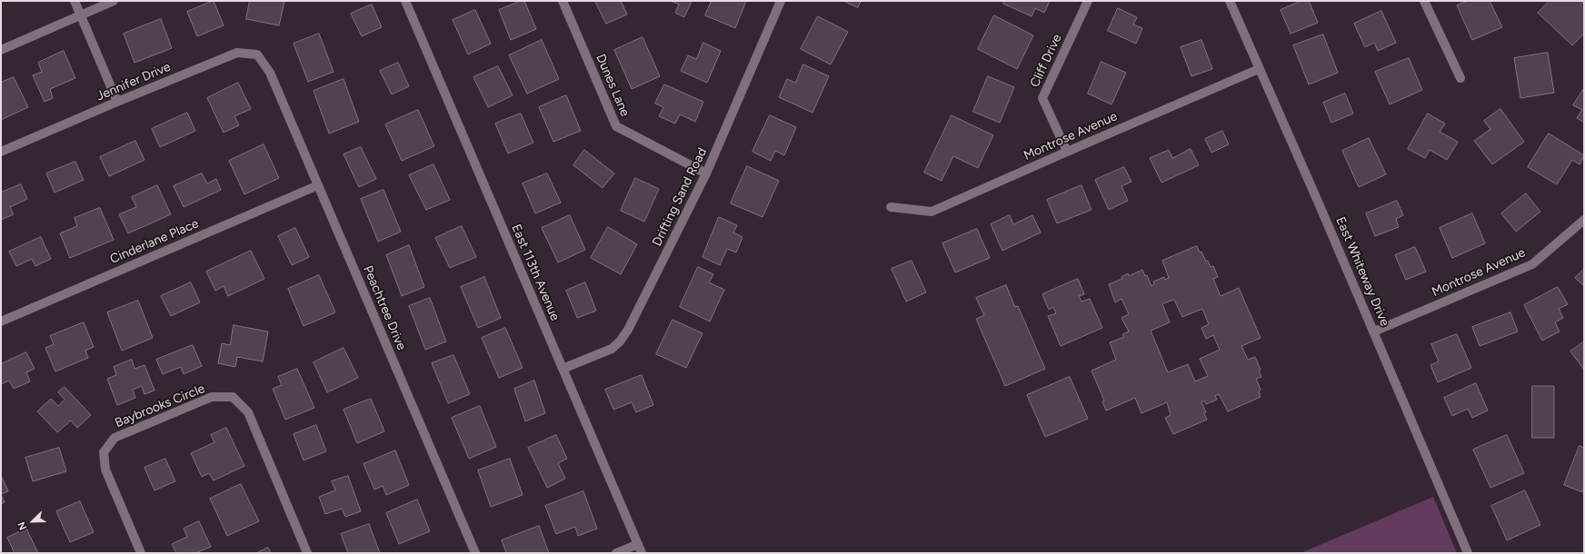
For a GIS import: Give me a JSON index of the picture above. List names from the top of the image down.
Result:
{
  "streets": {
    "street": [
      "Cliff Drive",
      "Jennifer Drive",
      "Dunes Lane",
      "Montrose Avenue",
      "Drifting Sand Road",
      "Cinderlane Place",
      "East Whiteway Drive",
      "East 113th Avenue",
      "Peachtree Drive",
      "Baybrooks Circle"
    ]
  },
  "crossings": [
    ["Cliff Drive", "Montrose Avenue"],
    ["Jennifer Drive", "Peachtree Drive"],
    ["Dunes Lane", "Drifting Sand Road"],
    ["Montrose Avenue", "East Whiteway Drive"],
    ["Drifting Sand Road", "East 113th Avenue"],
    ["Cinderlane Place", "Peachtree Drive"]
  ],
  "north": "bottom left"
}
